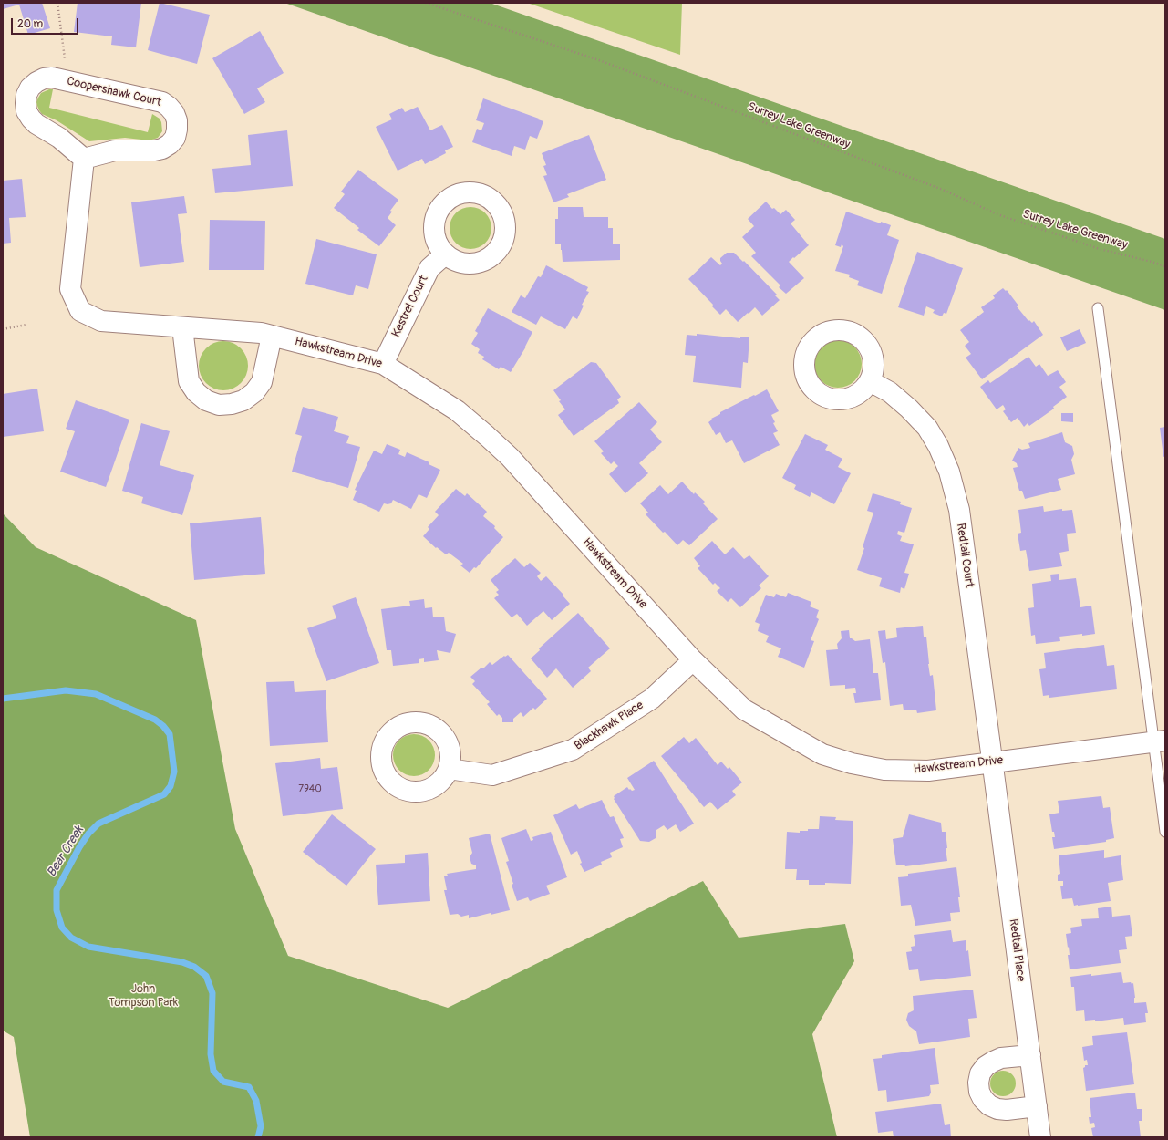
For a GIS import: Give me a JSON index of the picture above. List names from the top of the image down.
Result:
{
  "streets": {
    "street": [
      "Coopershawk Court",
      "Kestrel Court",
      "Hawkstream Drive",
      "Redtail Court",
      "Blackhawk Place",
      "Redtail Place"
    ],
    "path": ["Surrey Lake Greenway"]
  },
  "crossings": [
    ["Coopershawk Court", "Hawkstream Drive"],
    ["Kestrel Court", "Hawkstream Drive"],
    ["Hawkstream Drive", "Redtail Court"],
    ["Hawkstream Drive", "Blackhawk Place"],
    ["Hawkstream Drive", "Redtail Place"],
    ["Redtail Court", "Redtail Place"]
  ],
  "water": ["Bear Creek"],
  "parks": ["John Tompson Park"],
  "house_numbers": ["7940"],
  "scale_bar": "20 m"
}
